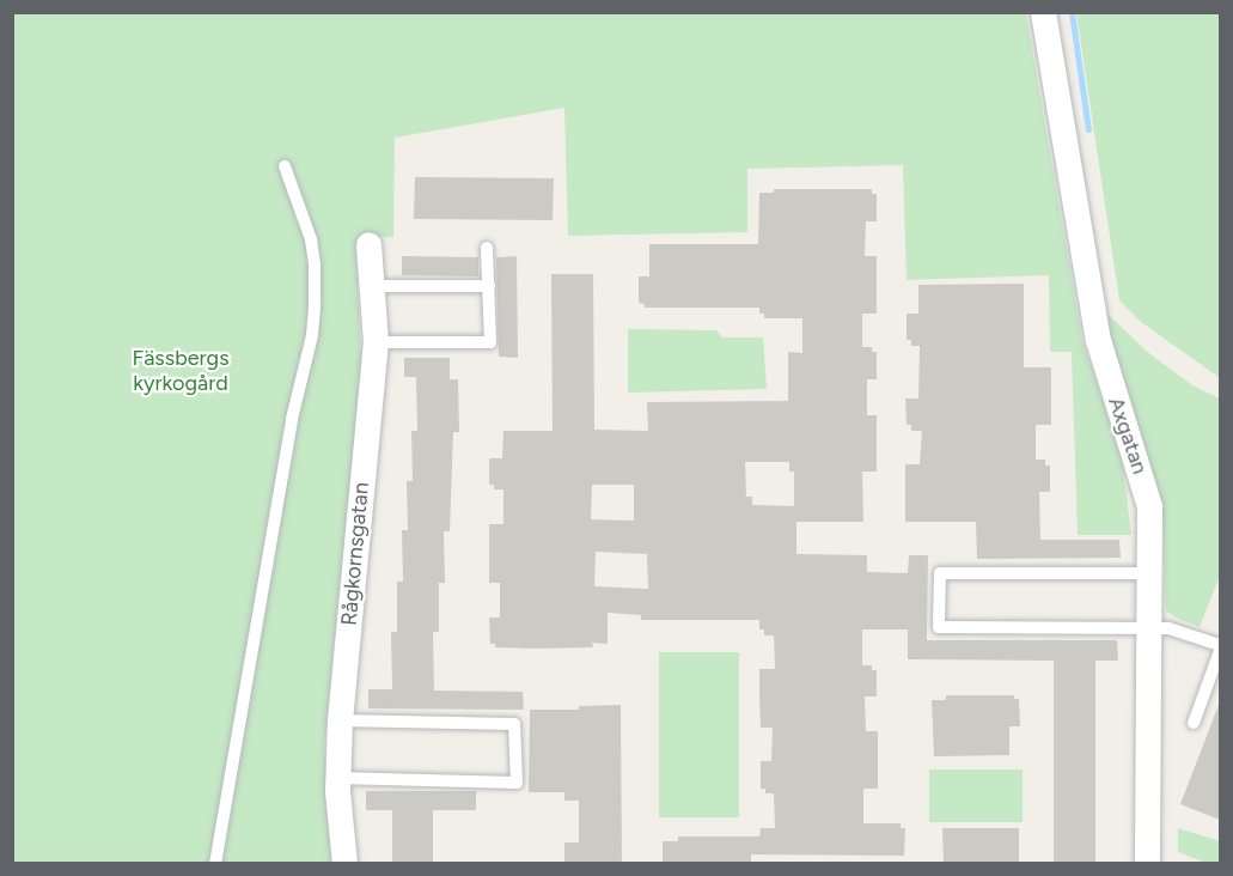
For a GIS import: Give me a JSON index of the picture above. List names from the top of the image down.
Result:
{
  "streets": {
    "street": ["Axgatan", "Rågkornsgatan"]
  },
  "parks": ["Fässbergs kyrkogård"]
}
